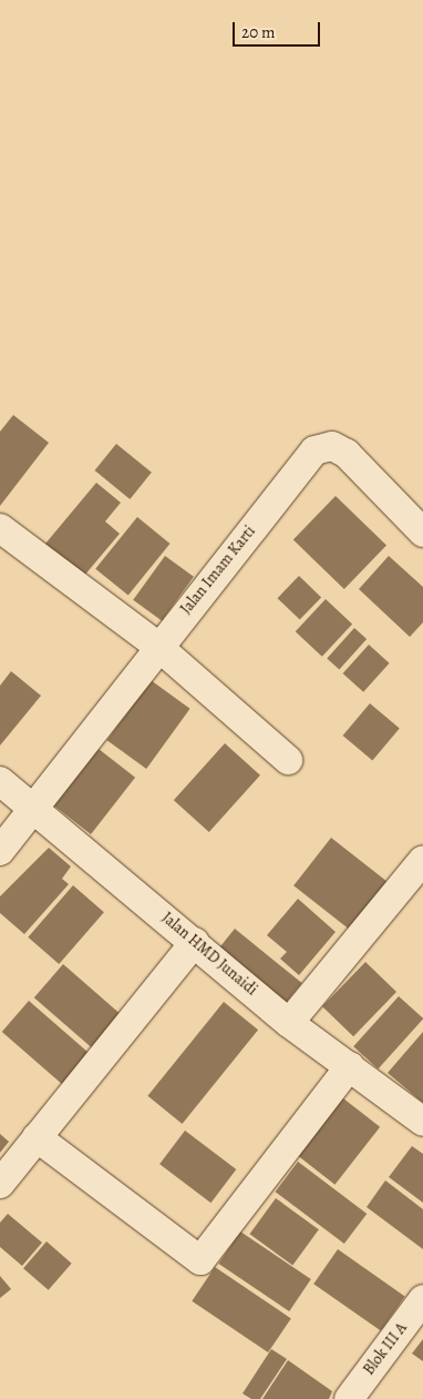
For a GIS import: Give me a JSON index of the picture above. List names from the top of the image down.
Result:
{
  "streets": {
    "street": ["Jalan Imam Karti", "Jalan HMD Junaidi", "Blok III A"]
  },
  "crossings": [
    ["Jalan Imam Karti", "Jalan HMD Junaidi"]
  ],
  "scale_bar": "20 m"
}
